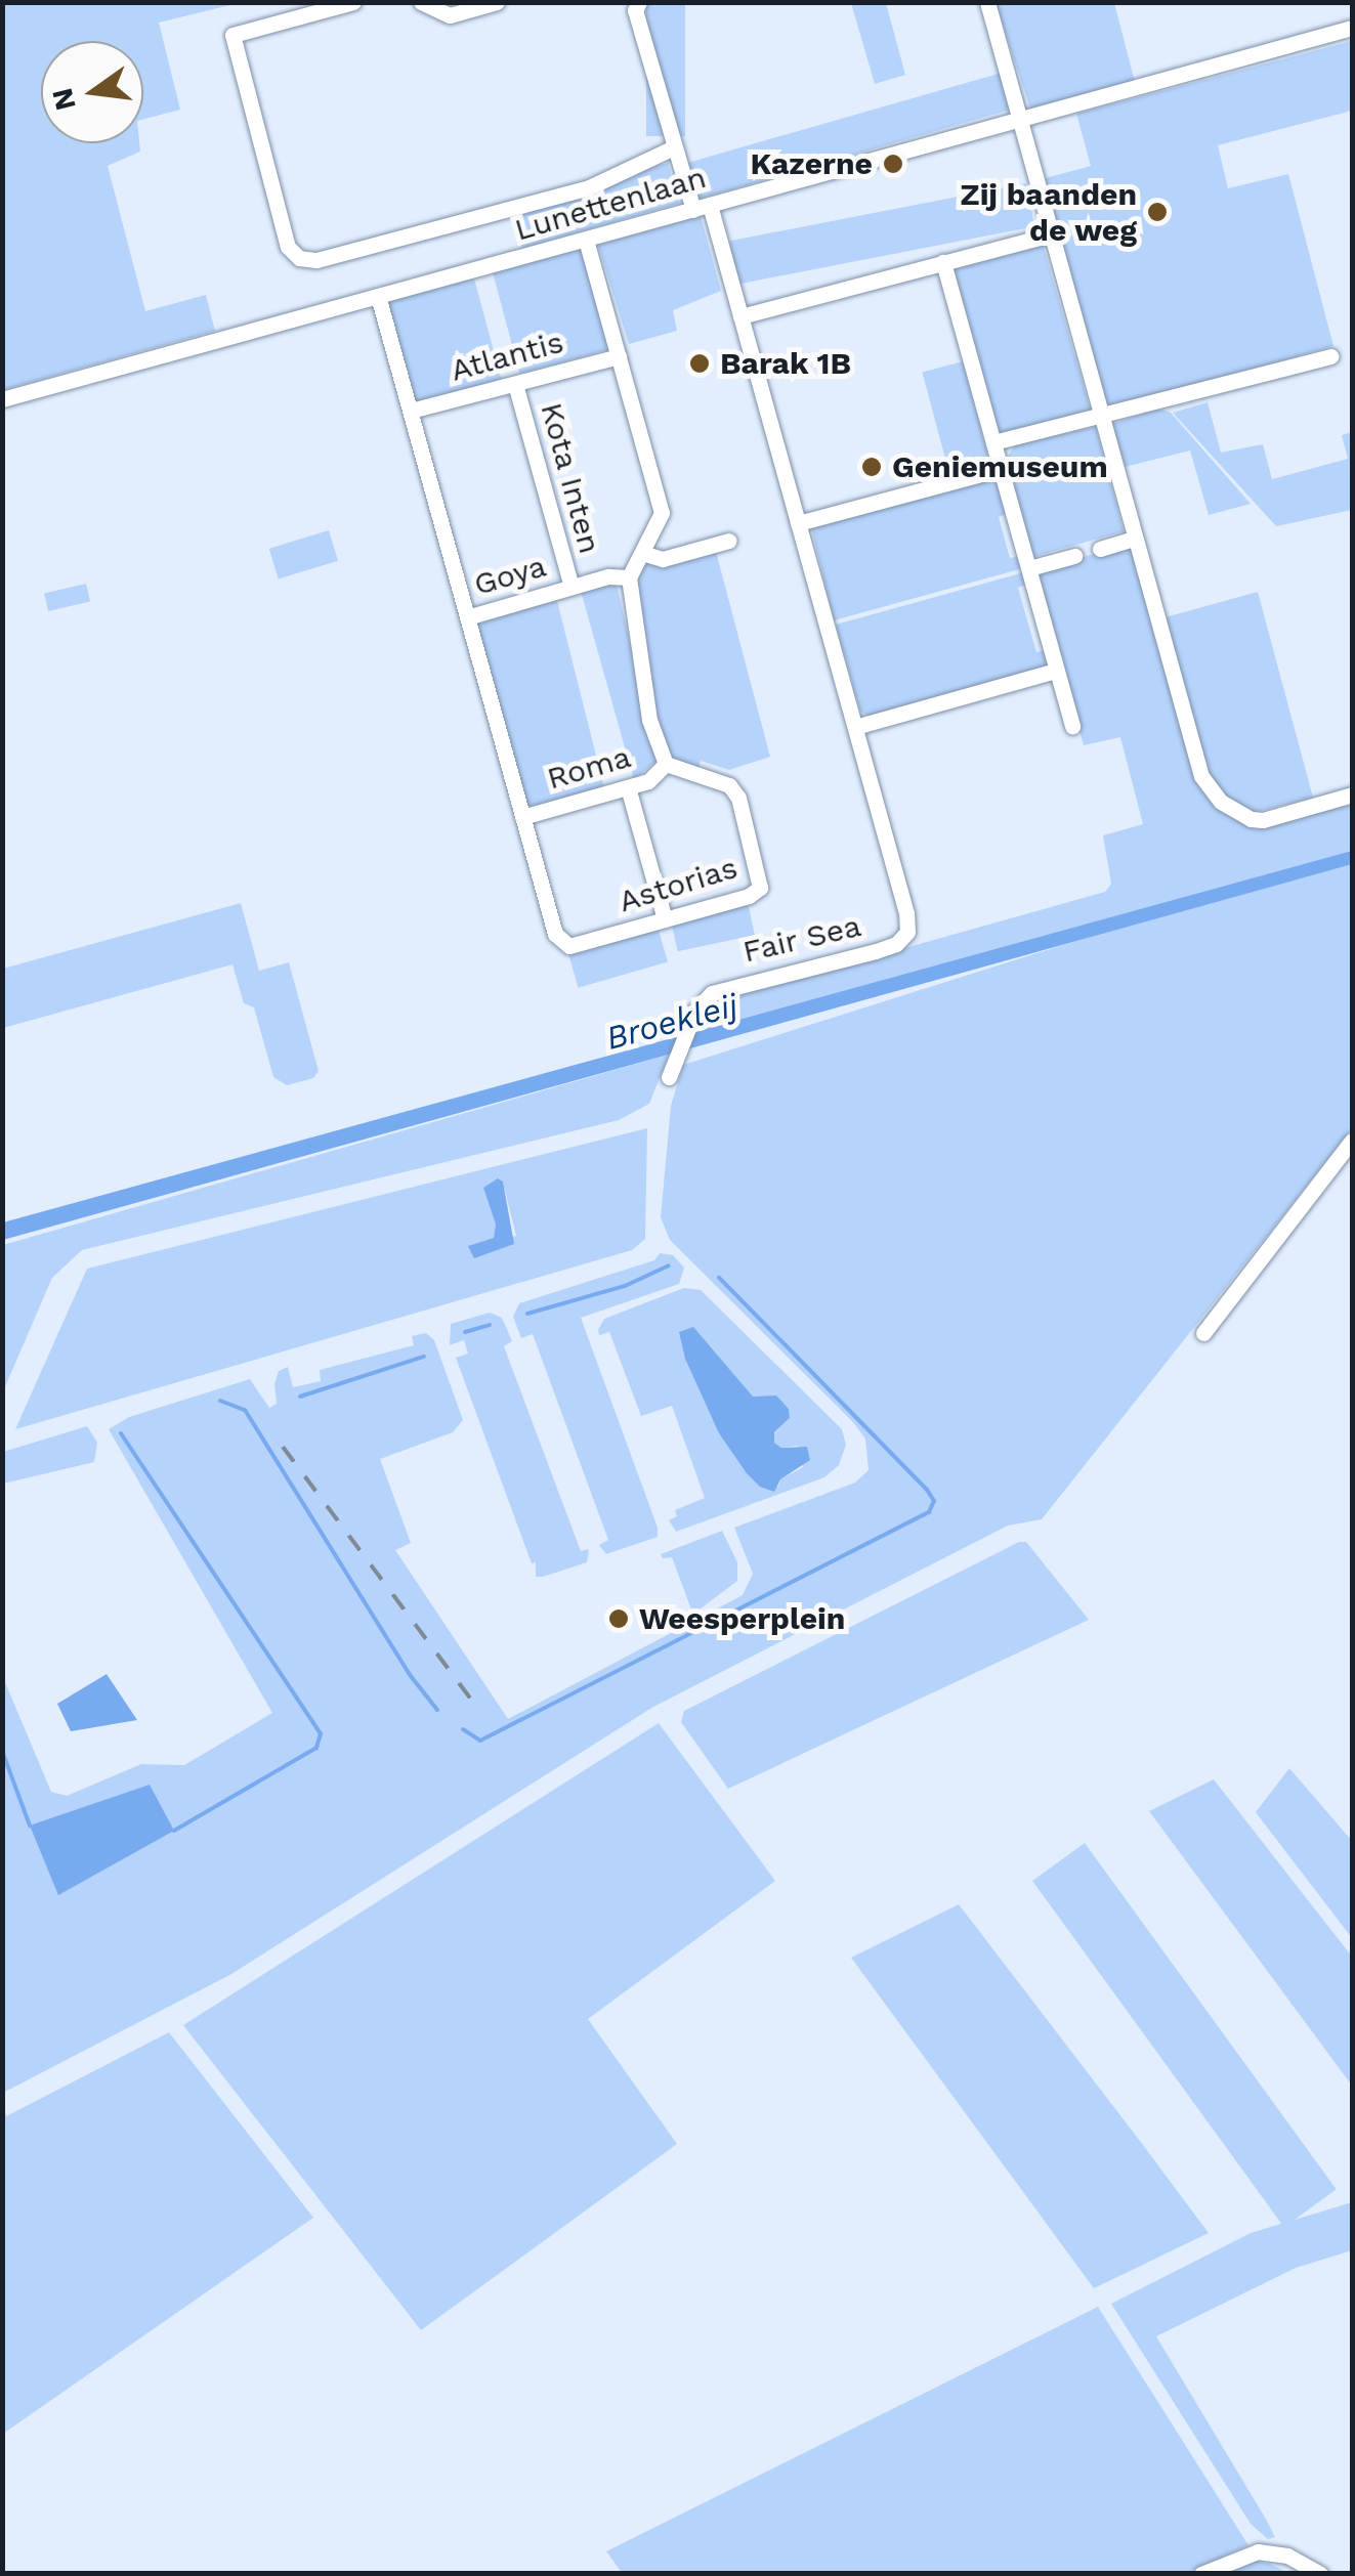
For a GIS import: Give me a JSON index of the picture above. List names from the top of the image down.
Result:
{
  "streets": {
    "street": [
      "Lunettenlaan",
      "Atlantis",
      "Kota Inten",
      "Goya",
      "Roma",
      "Astorias",
      "Fair Sea"
    ]
  },
  "crossings": [
    ["Lunettenlaan", "Astorias"],
    ["Atlantis", "Kota Inten"],
    ["Atlantis", "Astorias"],
    ["Kota Inten", "Goya"],
    ["Goya", "Astorias"],
    ["Roma", "Astorias"]
  ],
  "water": ["Broekleij"],
  "places": [
    "Kazerne",
    "Zij baanden de weg",
    "Barak 1B",
    "Geniemuseum",
    "Weesperplein"
  ],
  "north": "left"
}
